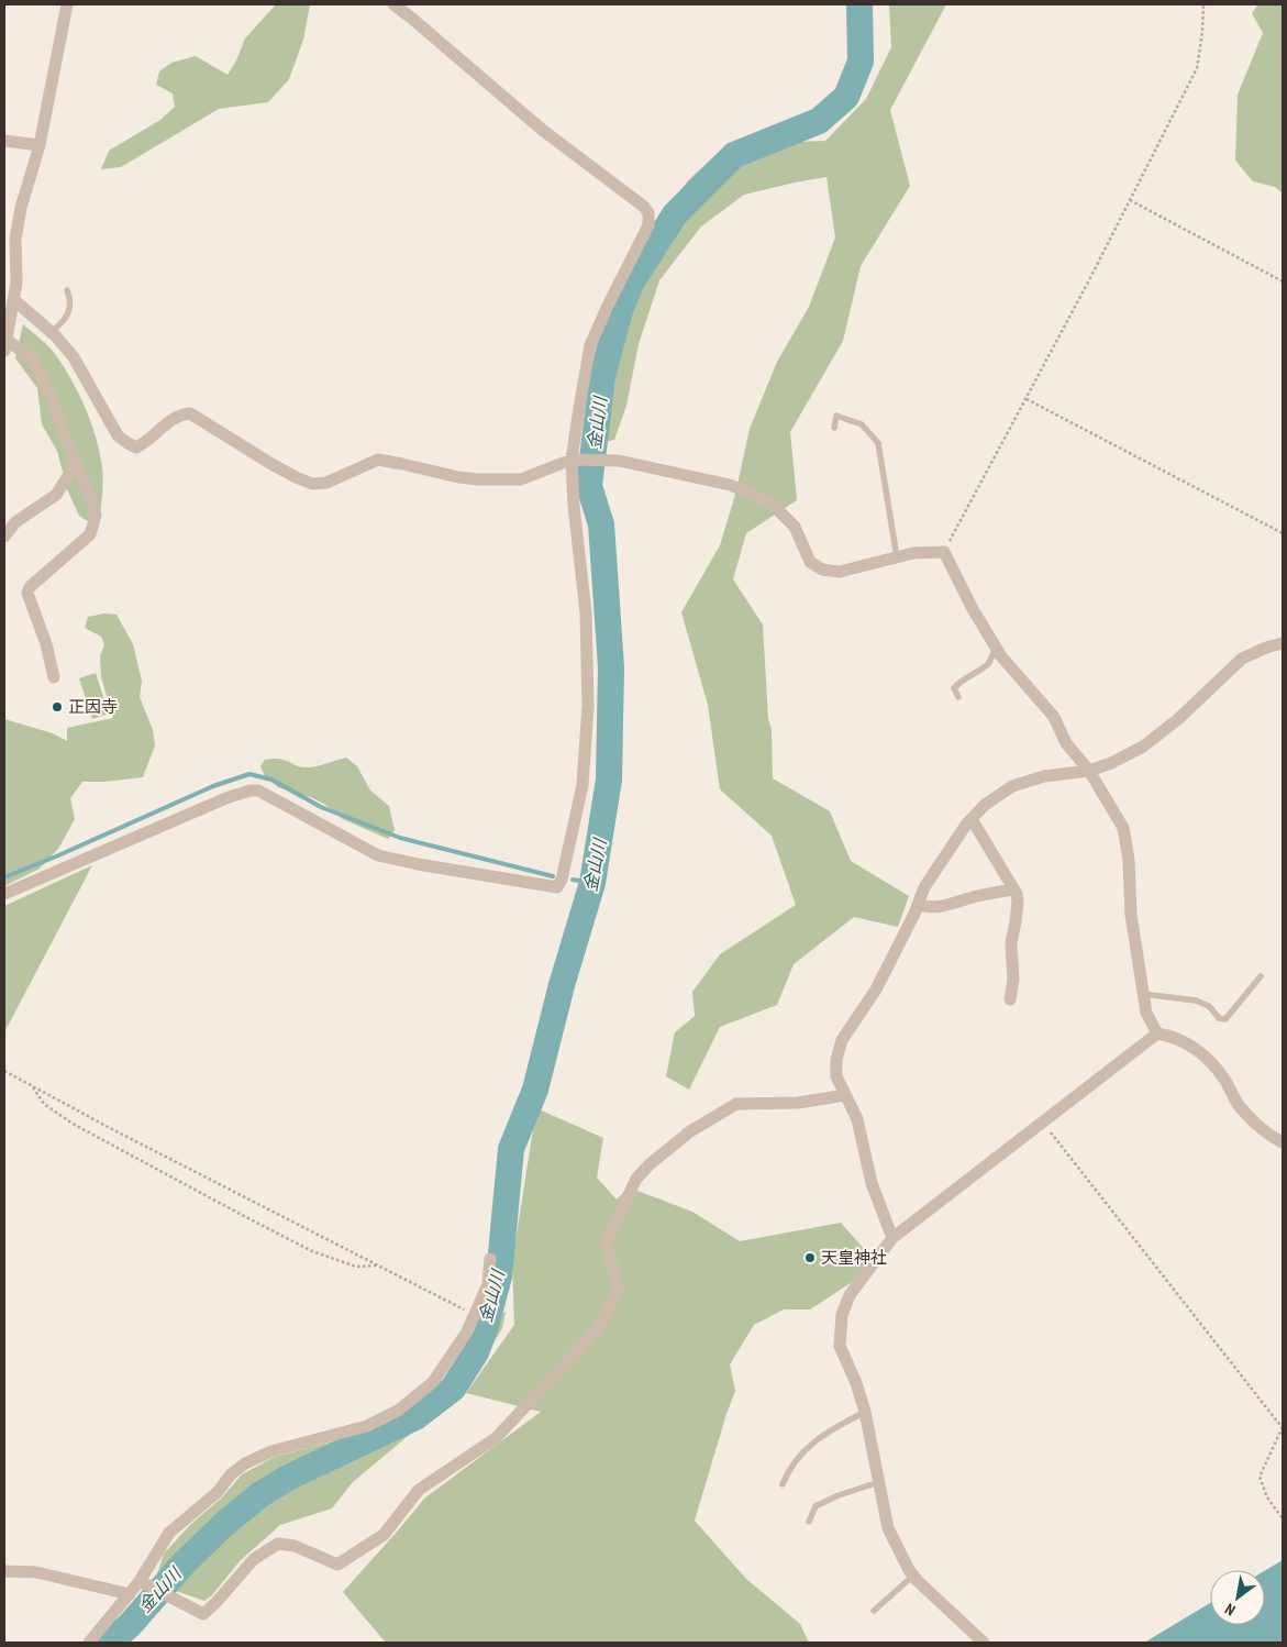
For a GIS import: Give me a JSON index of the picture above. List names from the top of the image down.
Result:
{
  "water": ["金山川"],
  "places": ["正因寺", "天皇神社"],
  "north": "bottom left"
}
